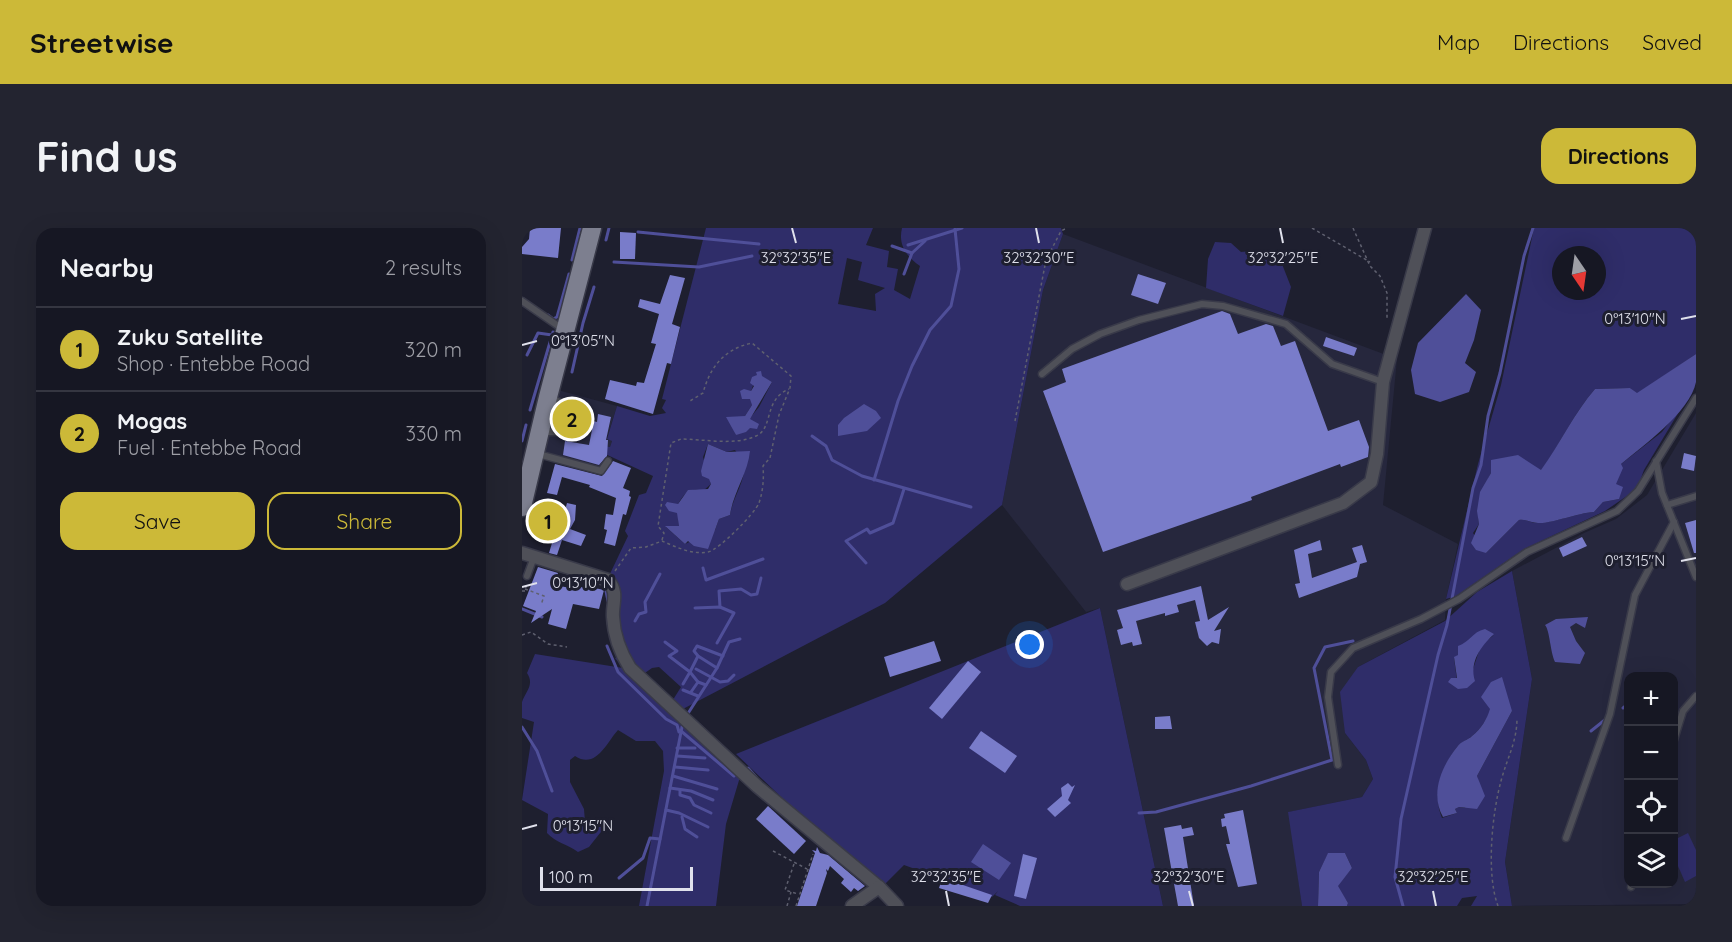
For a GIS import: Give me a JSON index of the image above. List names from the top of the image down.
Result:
{
  "scale_bar": "100 m",
  "north": "bottom",
  "page": {
    "header": "Streetwise",
    "nav": ["Map", "Directions", "Saved"],
    "buttons": [
      "Directions",
      ["Save", "Share"]
    ],
    "title": "Find us",
    "heading": ["Nearby", "2 results"],
    "list": [
      {
        "mark": "1",
        "name": "Zuku Satellite",
        "note": "Shop · Entebbe Road",
        "value": "320 m"
      },
      {
        "mark": "2",
        "name": "Mogas",
        "note": "Fuel · Entebbe Road",
        "value": "330 m"
      }
    ],
    "pins": ["2", "1"],
    "map_buttons": ["+", "−"],
    "scale": "100 m"
  },
  "coordinates": [
    "32°32'35\"E",
    "32°32'30\"E",
    "32°32'25\"E",
    "0°13'10\"N",
    "0°13'05\"N",
    "0°13'15\"N"
  ]
}
